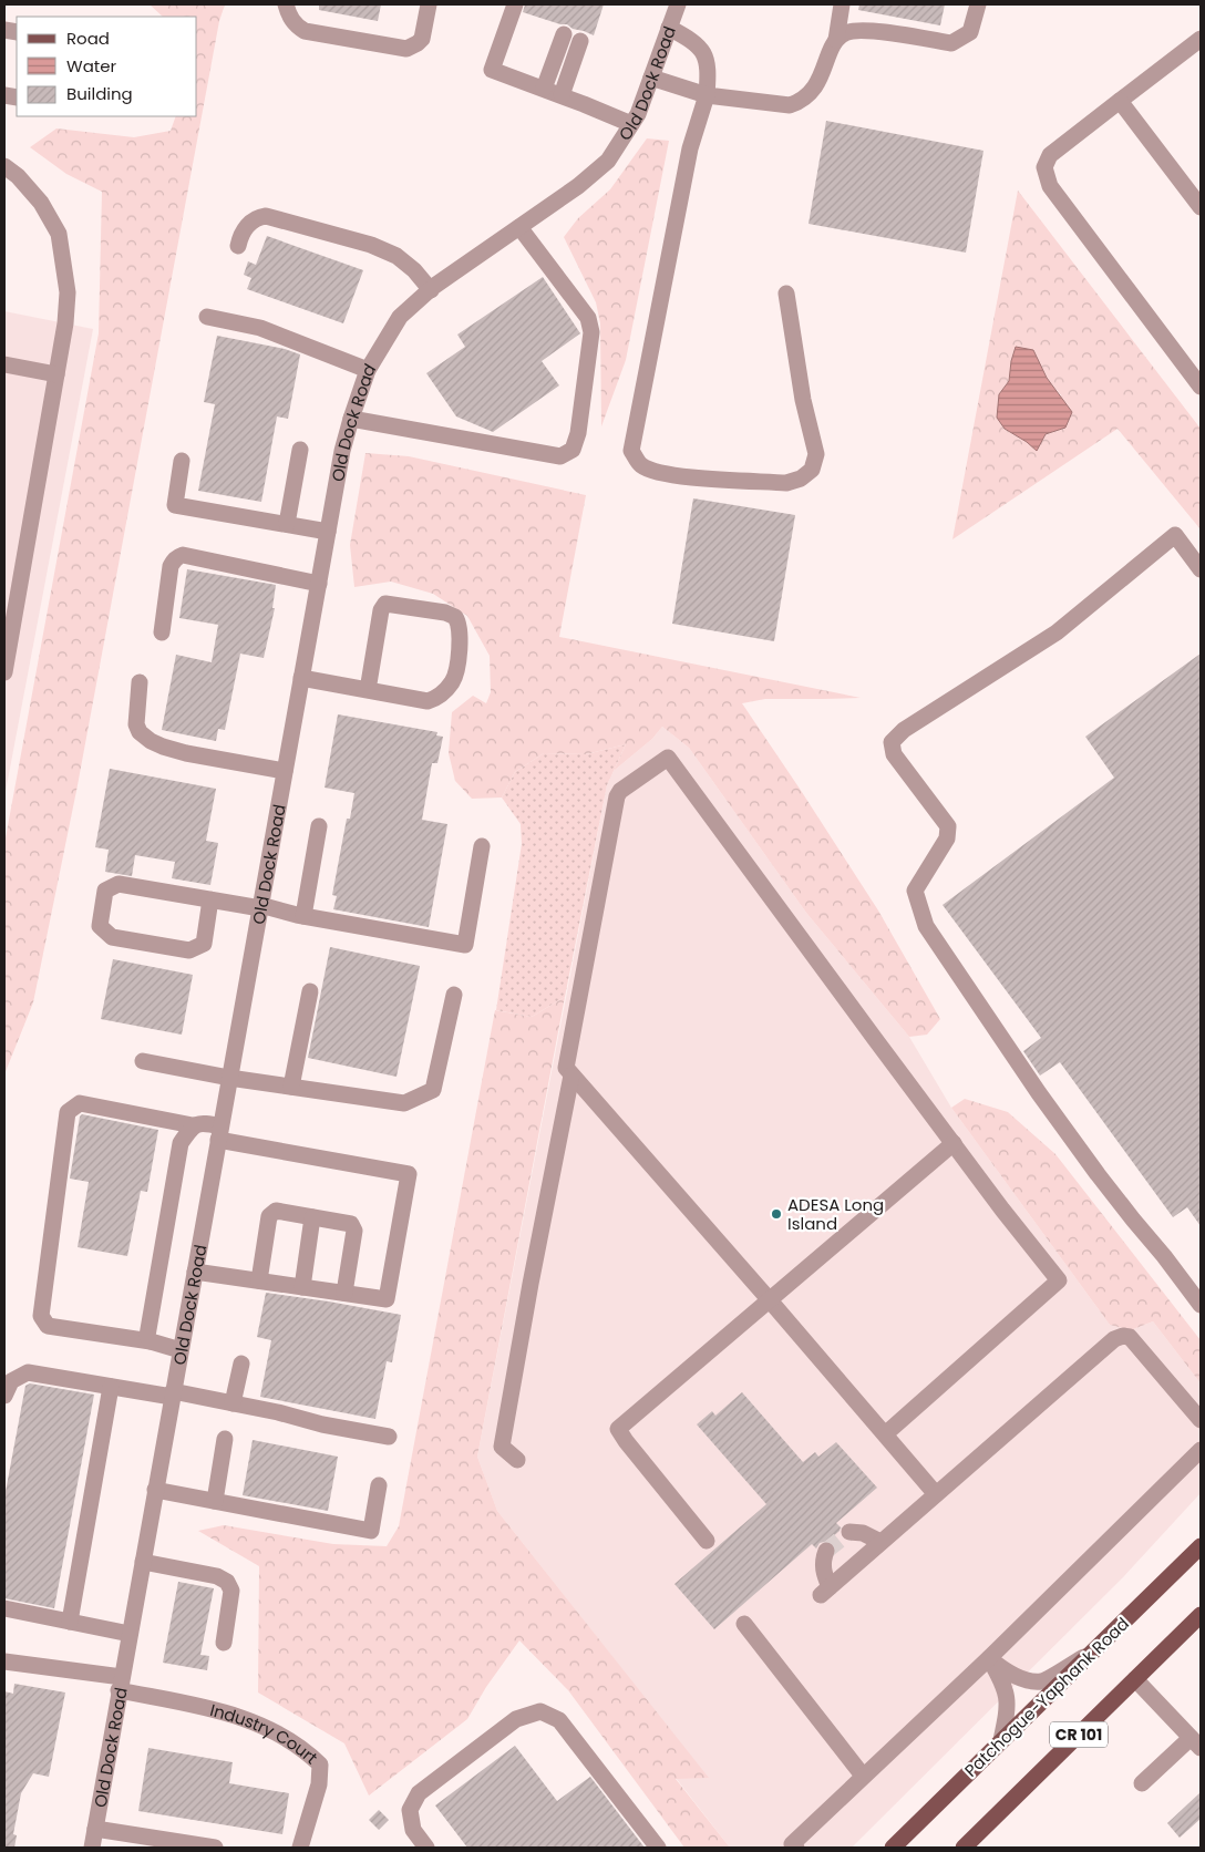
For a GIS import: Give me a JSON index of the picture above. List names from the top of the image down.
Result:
{
  "streets": {
    "main road": ["Patchogue-Yaphank Road", "CR 101"],
    "street": ["Old Dock Road", "Industry Court"]
  },
  "crossings": [
    ["Old Dock Road", "Industry Court"]
  ],
  "places": ["ADESA Long Island"],
  "legend": ["Road", "Water", "Building"]
}
